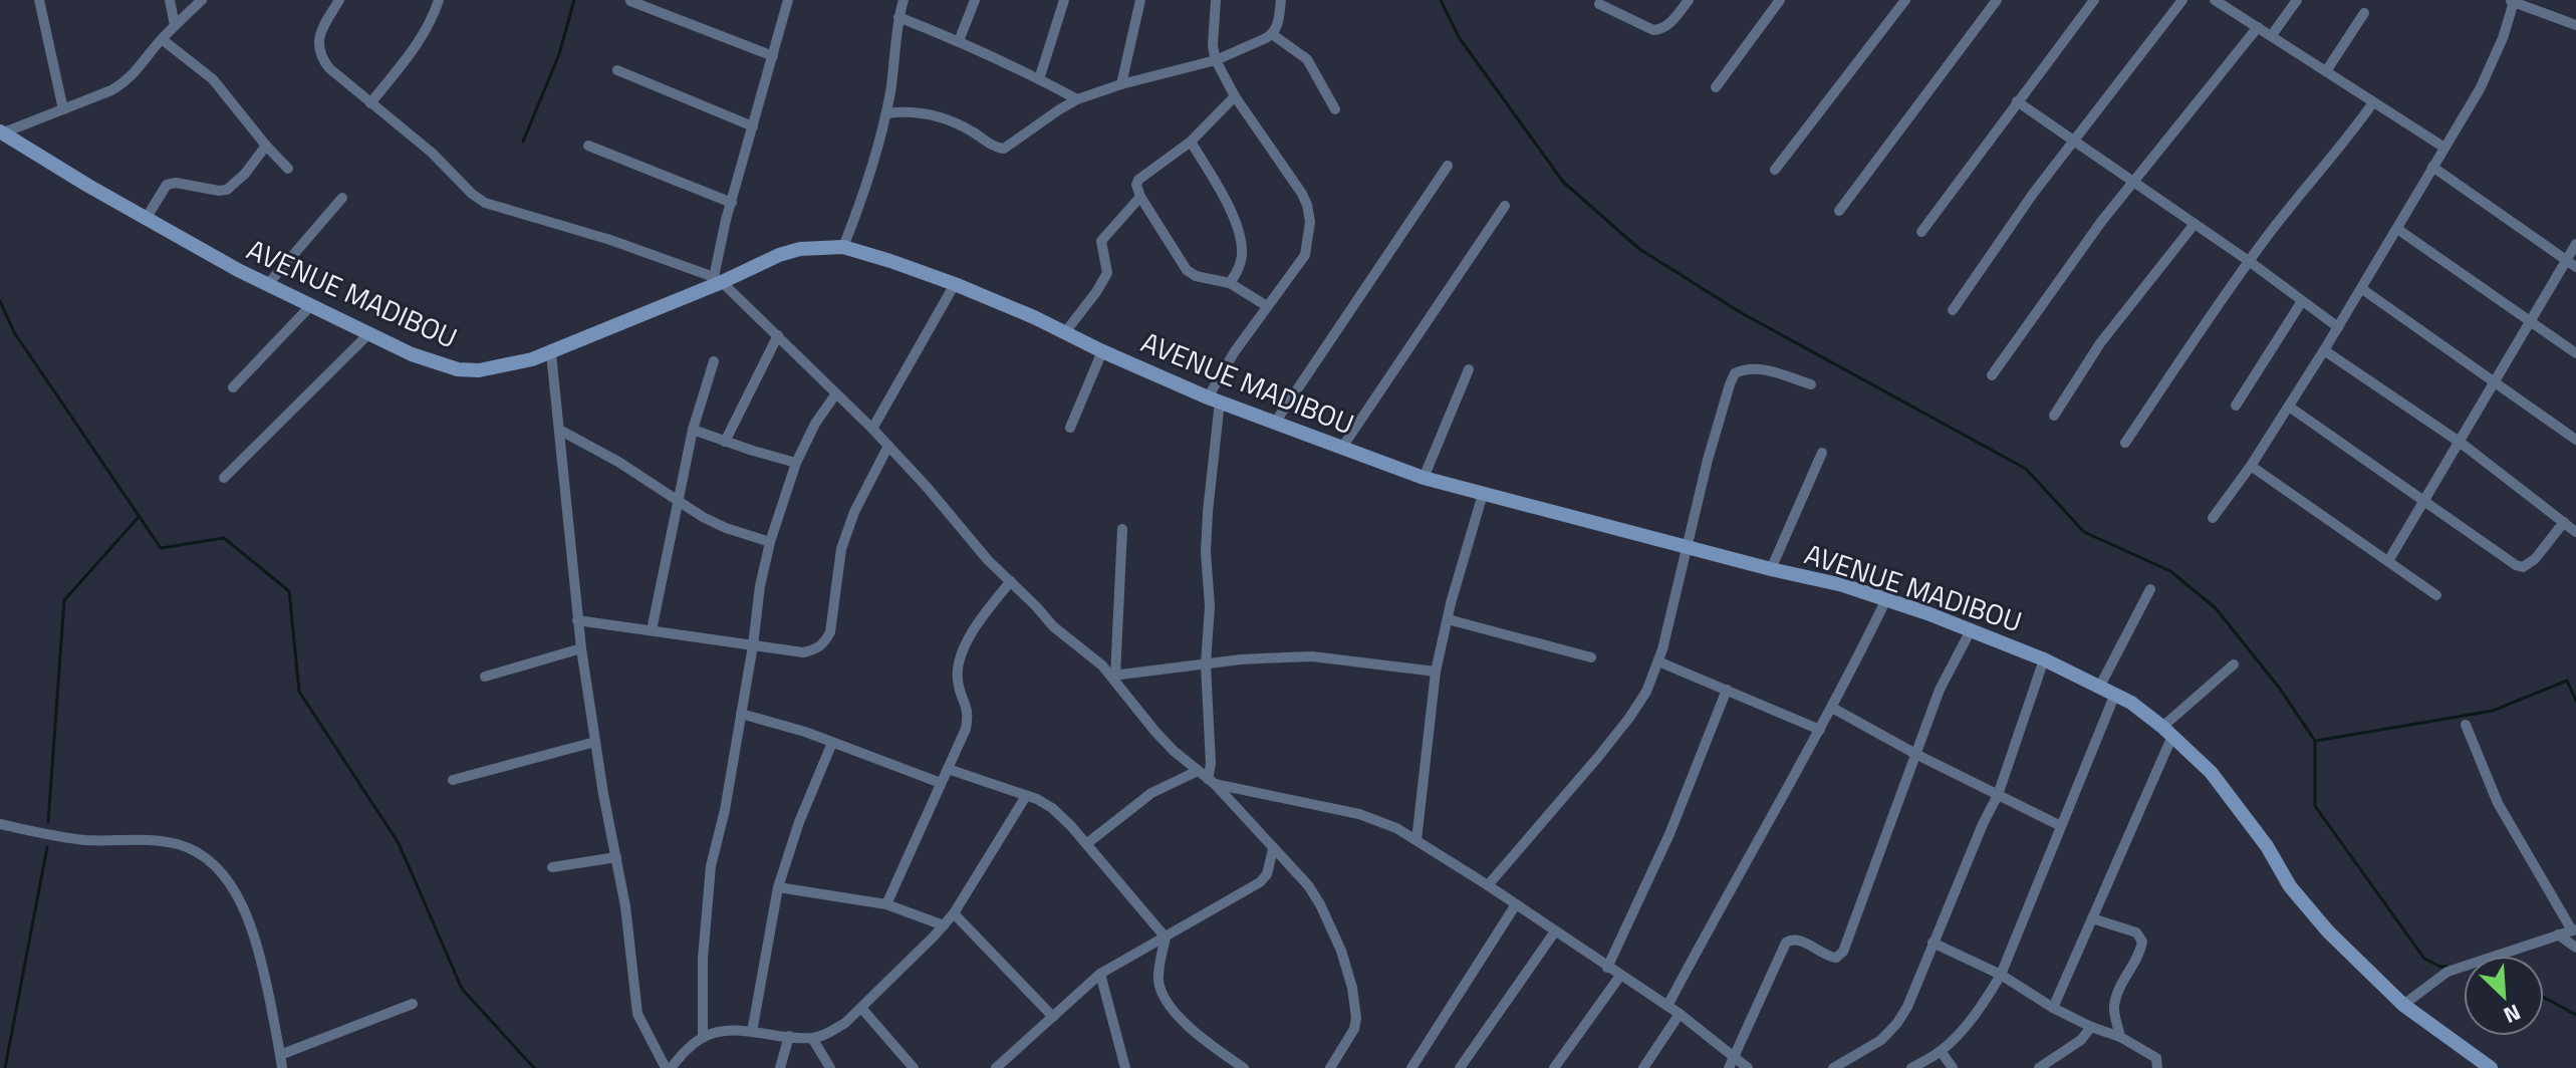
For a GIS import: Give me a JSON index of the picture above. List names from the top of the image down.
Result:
{
  "streets": {
    "street": ["AVENUE MADIBOU"]
  },
  "north": "bottom right"
}
